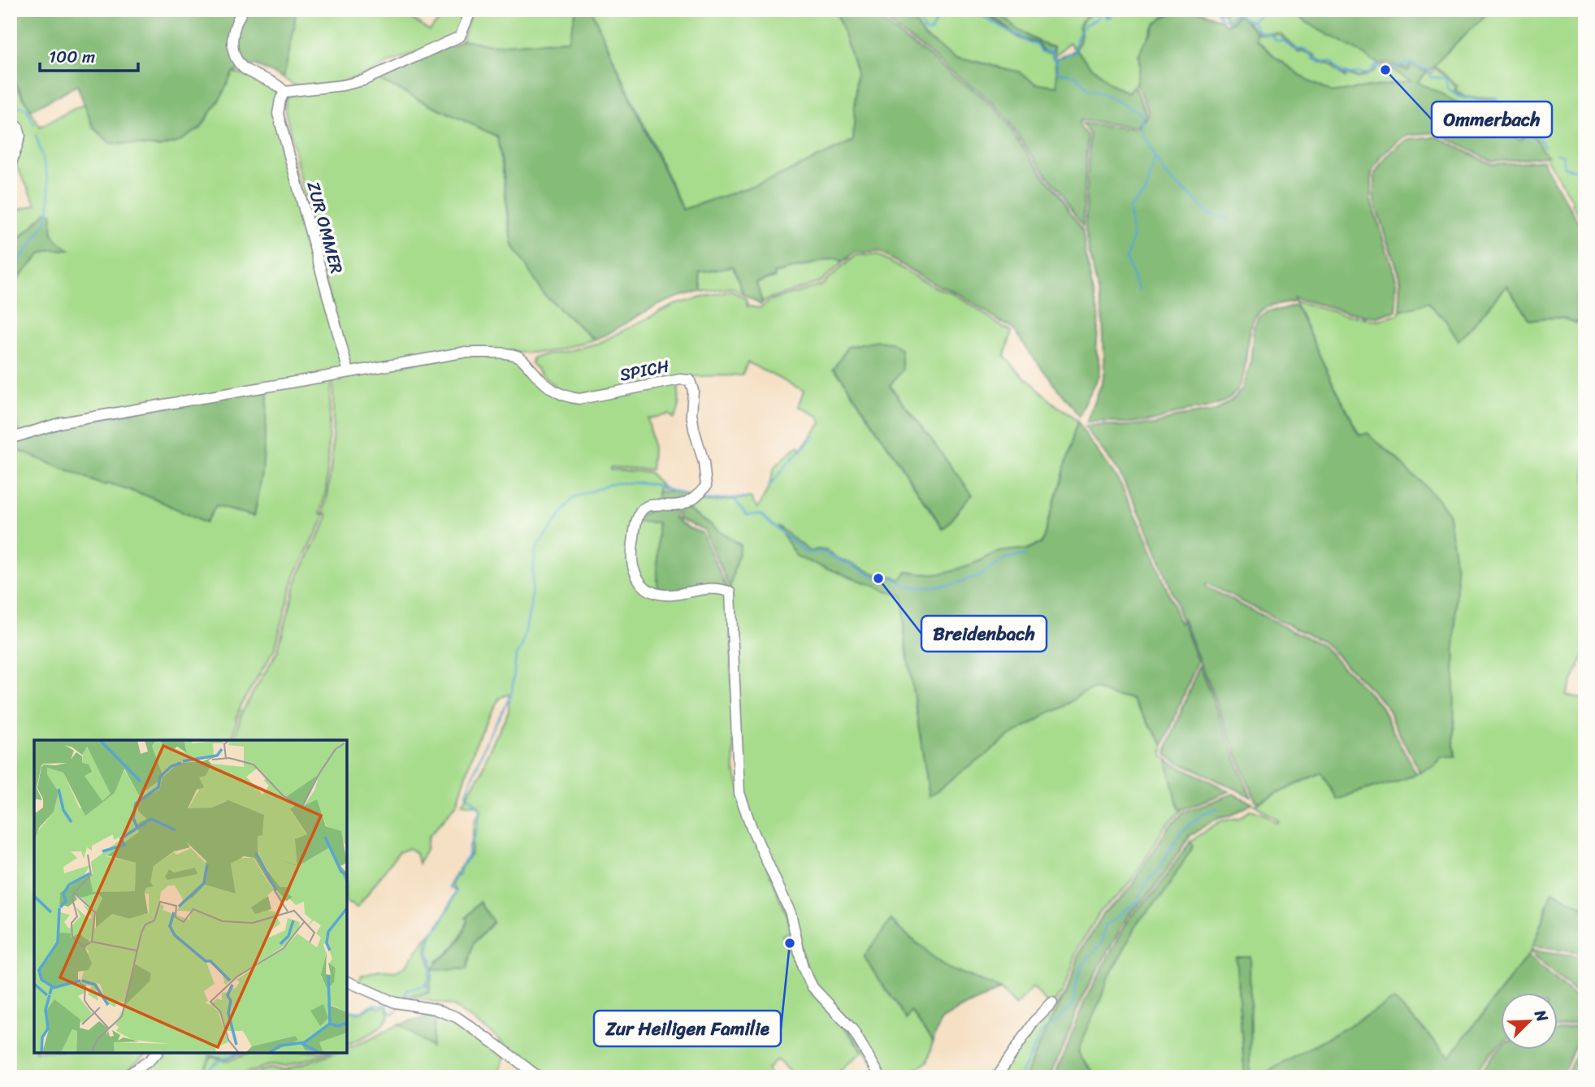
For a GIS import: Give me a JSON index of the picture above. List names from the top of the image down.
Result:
{
  "streets": {
    "street": ["ZUR OMMER", "SPICH"]
  },
  "crossings": [
    ["ZUR OMMER", "SPICH"]
  ],
  "places": ["Ommerbach", "Breidenbach", "Zur Heiligen Familie"],
  "scale_bar": "100 m",
  "north": "top right"
}
